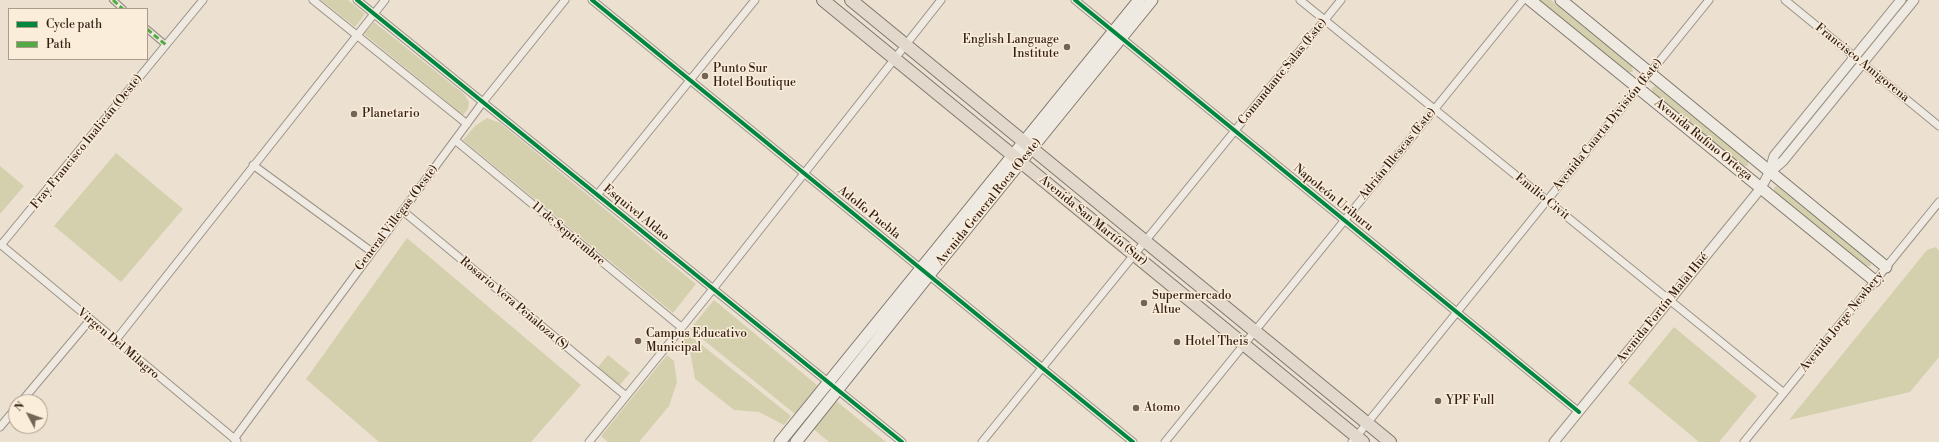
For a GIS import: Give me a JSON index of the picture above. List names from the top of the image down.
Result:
{
  "streets": {
    "highway": ["Avenida San Martín (Sur)"],
    "main road": ["Avenida Rufino Ortega", "Avenida General Roca (Oeste)"],
    "street": [
      "Francisco Amigorena",
      "Comandante Salas (Este)",
      "Avenida Cuarta División (Este)",
      "Fray Francisco Inalicán (Oeste)",
      "Adrián Illescas (Este)",
      "Emilio Civit",
      "Napoleón Uriburu",
      "Esquivel Aldao",
      "Adolfo Puebla",
      "General Villegas (Oeste)",
      "11 de Septiembre",
      "Rosario Vera Peñaloza (S)",
      "Avenida Fortín Malal Hué",
      "Avenida Jorge Newbery",
      "Virgen Del Milagro"
    ]
  },
  "crossings": [
    ["Francisco Amigorena", "Avenida Fortín Malal Hué"],
    ["Comandante Salas (Este)", "Emilio Civit"],
    ["Comandante Salas (Este)", "Napoleón Uriburu"],
    ["Comandante Salas (Este)", "Adolfo Puebla"],
    ["Comandante Salas (Este)", "Avenida San Martín (Sur)"],
    ["Avenida Cuarta División (Este)", "Avenida Rufino Ortega"],
    ["Avenida Cuarta División (Este)", "Emilio Civit"],
    ["Avenida Cuarta División (Este)", "Napoleón Uriburu"],
    ["Avenida Cuarta División (Este)", "Avenida San Martín (Sur)"],
    ["Avenida Rufino Ortega", "Avenida Fortín Malal Hué"],
    ["Avenida Rufino Ortega", "Avenida Jorge Newbery"],
    ["Fray Francisco Inalicán (Oeste)", "Virgen Del Milagro"],
    ["Adrián Illescas (Este)", "Emilio Civit"],
    ["Adrián Illescas (Este)", "Napoleón Uriburu"],
    ["Adrián Illescas (Este)", "Avenida San Martín (Sur)"],
    ["Emilio Civit", "Avenida Fortín Malal Hué"],
    ["Emilio Civit", "Avenida Jorge Newbery"],
    ["Napoleón Uriburu", "Avenida General Roca (Oeste)"],
    ["Napoleón Uriburu", "Avenida Fortín Malal Hué"],
    ["Avenida General Roca (Oeste)", "Esquivel Aldao"],
    ["Avenida General Roca (Oeste)", "Adolfo Puebla"],
    ["Avenida General Roca (Oeste)", "Avenida San Martín (Sur)"],
    ["Esquivel Aldao", "General Villegas (Oeste)"],
    ["General Villegas (Oeste)", "11 de Septiembre"],
    ["General Villegas (Oeste)", "Rosario Vera Peñaloza (S)"],
    ["General Villegas (Oeste)", "Virgen Del Milagro"]
  ],
  "places": [
    "English Language Institute",
    "Punto Sur Hotel Boutique",
    "Planetario",
    "Supermercado Altue",
    "Campus Educativo Municipal",
    "Hotel Theis",
    "YPF Full",
    "Atomo"
  ],
  "legend": ["Cycle path", "Path"],
  "north": "top left"
}
